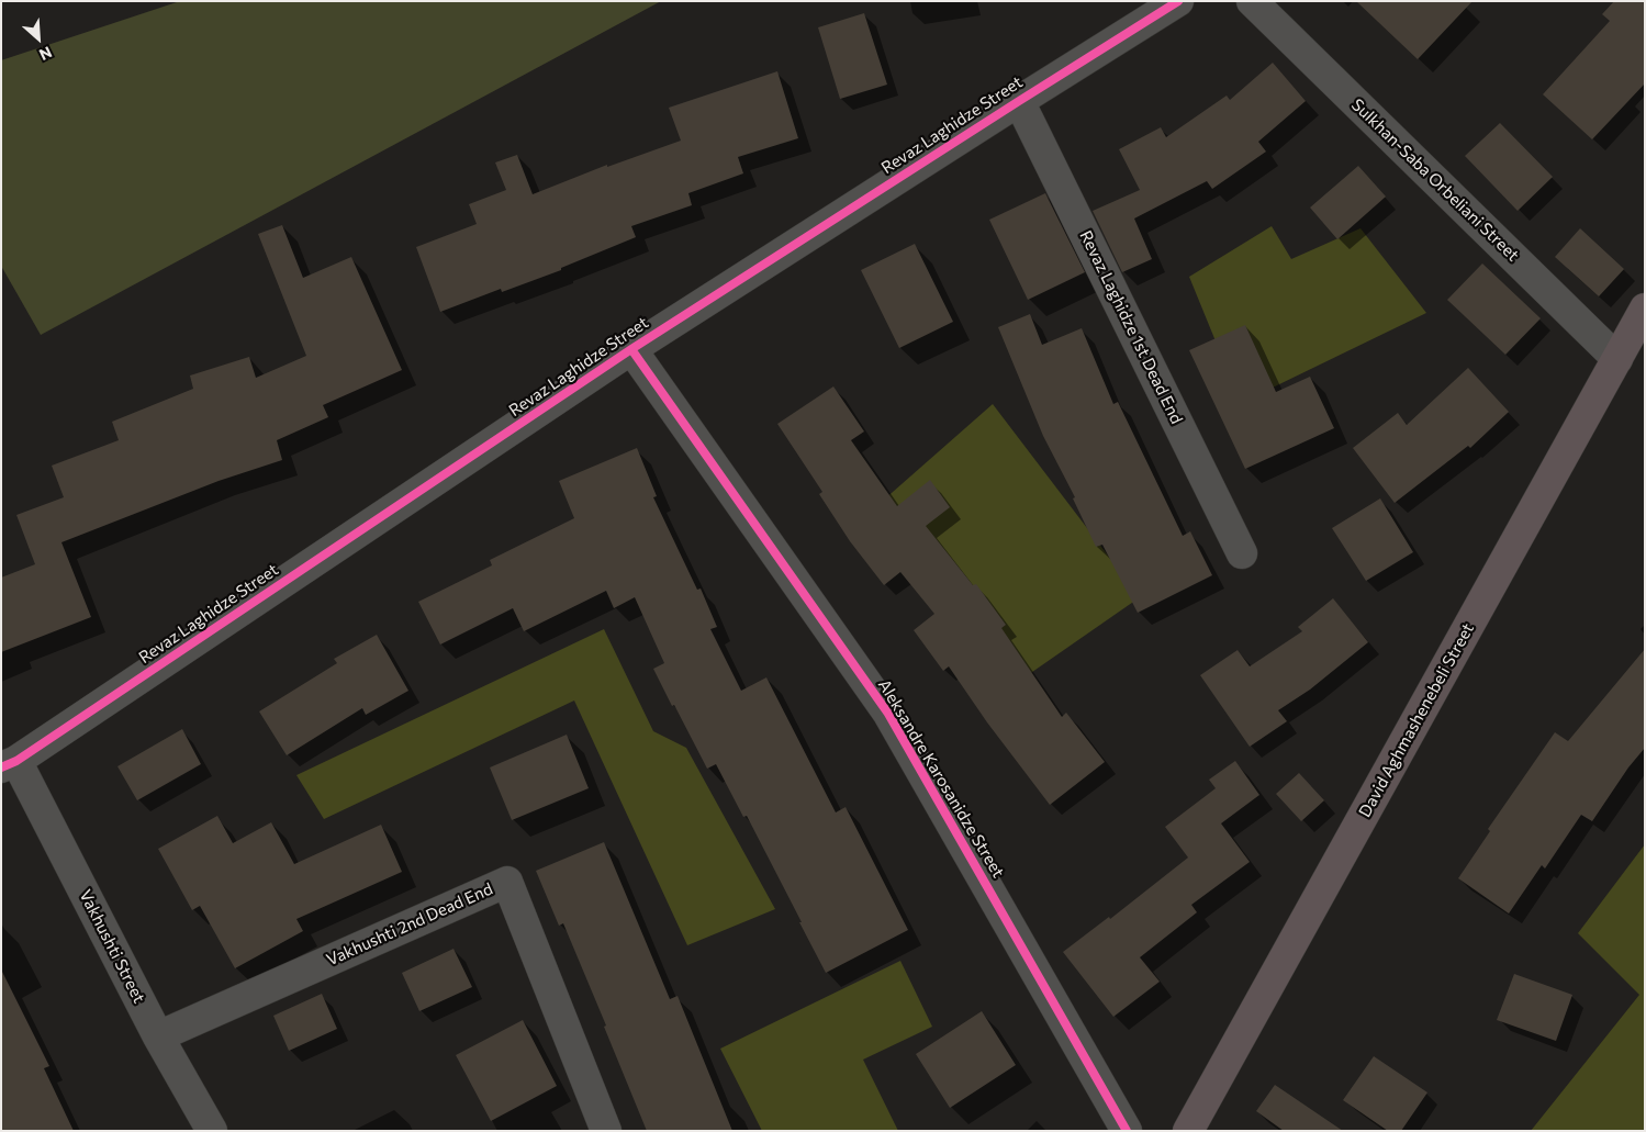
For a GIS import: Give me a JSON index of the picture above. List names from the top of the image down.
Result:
{
  "streets": {
    "main road": ["David Aghmashenebeli Street"],
    "street": [
      "Revaz Laghidze Street",
      "Sulkhan-Saba Orbeliani Street",
      "Revaz Laghidze 1st Dead End",
      "Aleksandre Karosanidze Street",
      "Vakhushti 2nd Dead End",
      "Vakhushti Street"
    ]
  },
  "crossings": [
    ["Revaz Laghidze Street", "Revaz Laghidze 1st Dead End"],
    ["Revaz Laghidze Street", "Aleksandre Karosanidze Street"],
    ["Revaz Laghidze Street", "Vakhushti Street"],
    ["Sulkhan-Saba Orbeliani Street", "David Aghmashenebeli Street"],
    ["Vakhushti 2nd Dead End", "Vakhushti Street"]
  ],
  "north": "bottom right"
}
